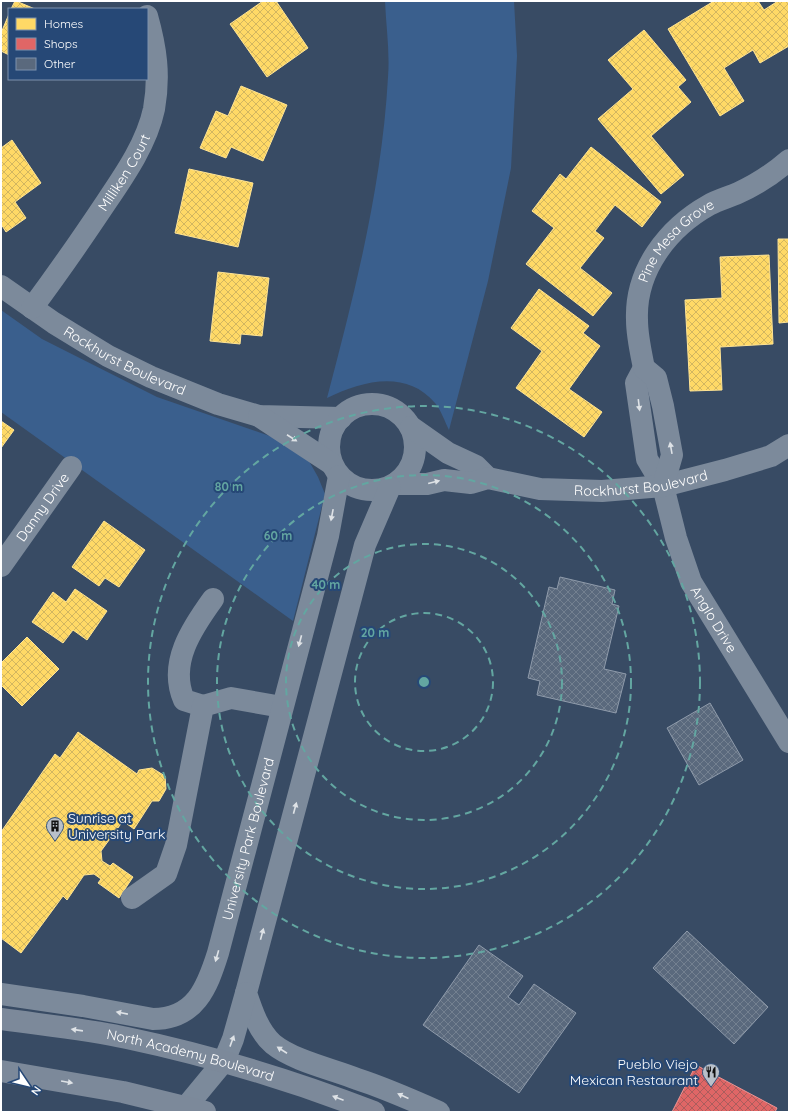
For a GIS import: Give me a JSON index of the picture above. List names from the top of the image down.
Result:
{
  "streets": {
    "highway": ["North Academy Boulevard"],
    "street": [
      "Milliken Court",
      "Pine Mesa Grove",
      "Rockhurst Boulevard",
      "Danny Drive",
      "Anglo Drive",
      "University Park Boulevard"
    ]
  },
  "crossings": [
    ["Milliken Court", "Rockhurst Boulevard"],
    ["Pine Mesa Grove", "Rockhurst Boulevard"],
    ["Pine Mesa Grove", "Anglo Drive"],
    ["Rockhurst Boulevard", "Anglo Drive"],
    ["Rockhurst Boulevard", "University Park Boulevard"]
  ],
  "places": {
    "building": ["Sunrise at University Park"],
    "restaurant": ["Pueblo Viejo Mexican Restaurant"]
  },
  "legend": ["Homes", "Shops", "Other"],
  "north": "bottom right",
  "rings": [
    "80 m",
    "60 m",
    "40 m",
    "20 m"
  ]
}
